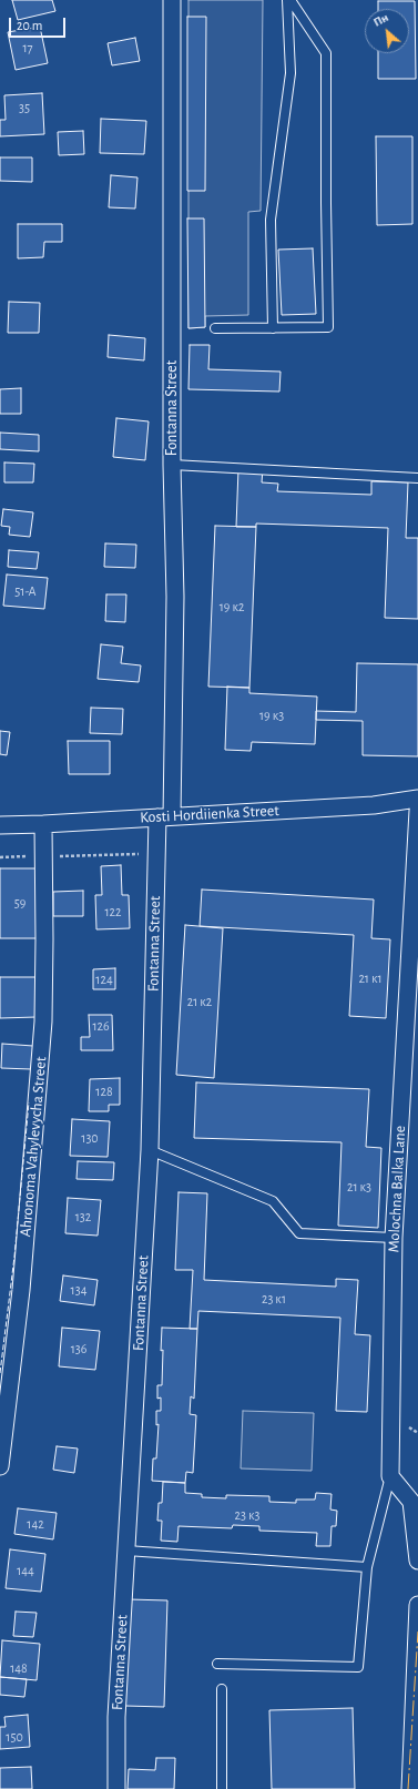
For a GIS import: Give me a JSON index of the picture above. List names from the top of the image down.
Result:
{
  "streets": {
    "street": [
      "Fontanna Street",
      "Kosti Hordiienka Street",
      "Ahronoma Vahylevycha Street",
      "Molochna Balka Lane"
    ]
  },
  "crossings": [
    ["Fontanna Street", "Kosti Hordiienka Street"],
    ["Kosti Hordiienka Street", "Ahronoma Vahylevycha Street"]
  ],
  "house_numbers": [
    "17",
    "35",
    "51-А",
    "19 к2",
    "19 к3",
    "59",
    "122",
    "21 к1",
    "124",
    "21 к2",
    "126",
    "128",
    "130",
    "21 к3",
    "132",
    "134",
    "23 к1",
    "136",
    "23 к3",
    "142",
    "144",
    "148",
    "150"
  ],
  "scale_bar": "20 m",
  "north": "top left"
}
